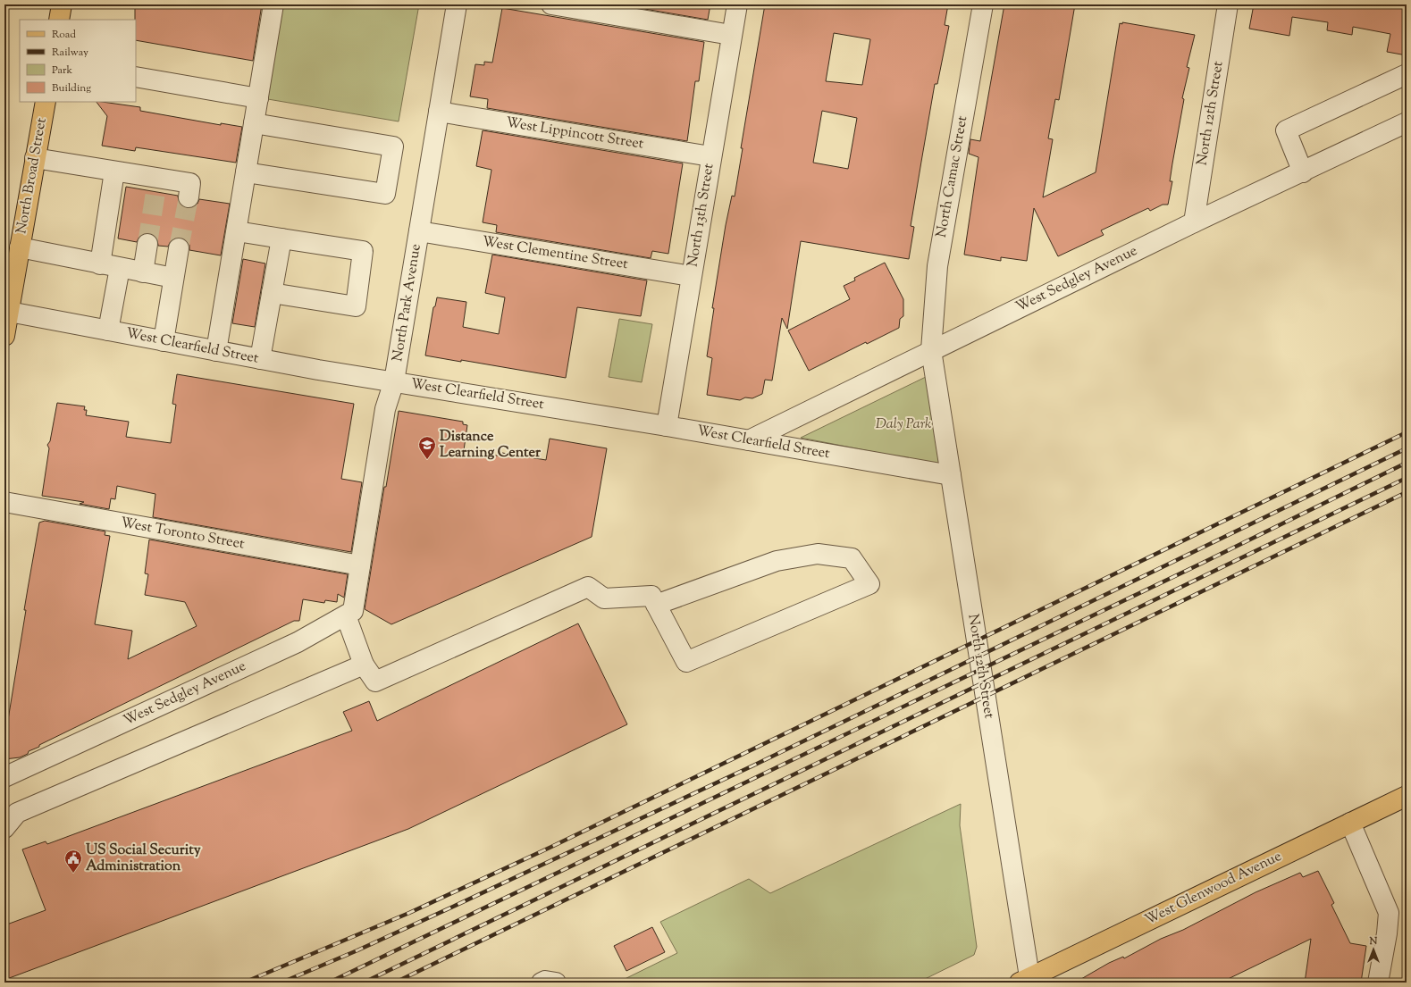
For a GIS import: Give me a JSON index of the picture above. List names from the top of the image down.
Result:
{
  "streets": {
    "main road": ["North Broad Street", "West Glenwood Avenue"],
    "street": [
      "North 12th Street",
      "West Lippincott Street",
      "North Camac Street",
      "North 13th Street",
      "West Clementine Street",
      "West Sedgley Avenue",
      "North Park Avenue",
      "West Clearfield Street",
      "West Toronto Street"
    ]
  },
  "crossings": [
    ["North 12th Street", "North Camac Street"],
    ["North 12th Street", "West Sedgley Avenue"],
    ["North 12th Street", "West Clearfield Street"],
    ["North 12th Street", "West Glenwood Avenue"],
    ["West Lippincott Street", "North 13th Street"],
    ["West Lippincott Street", "North Park Avenue"],
    ["North Broad Street", "West Clearfield Street"],
    ["North Camac Street", "West Sedgley Avenue"],
    ["North 13th Street", "West Clementine Street"],
    ["North 13th Street", "West Clearfield Street"],
    ["West Clementine Street", "North Park Avenue"],
    ["West Sedgley Avenue", "North Park Avenue"],
    ["West Sedgley Avenue", "West Clearfield Street"],
    ["North Park Avenue", "West Clearfield Street"],
    ["North Park Avenue", "West Toronto Street"]
  ],
  "parks": ["Daly Park"],
  "places": {
    "school or university": ["Distance Learning Center"],
    "public building": ["US Social Security Administration"]
  },
  "legend": [
    "Road",
    "Railway",
    "Park",
    "Building"
  ],
  "north": "top"
}
